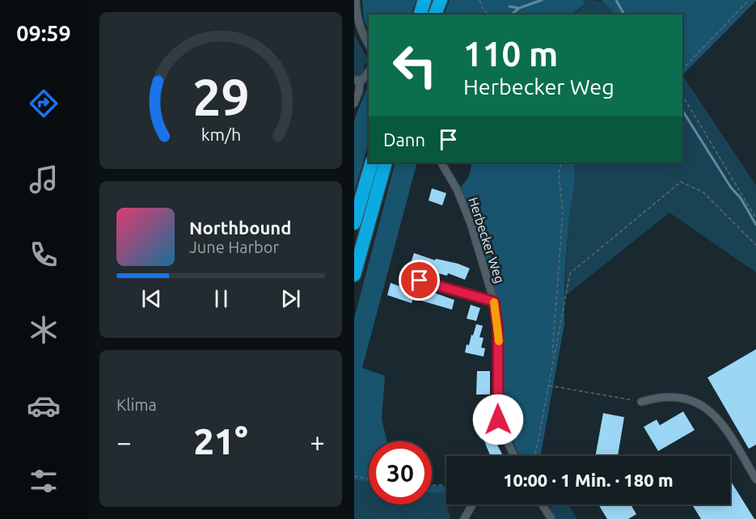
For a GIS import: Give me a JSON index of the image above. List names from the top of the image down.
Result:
{
  "streets": {
    "street": ["Herbecker Weg"]
  },
  "page": {
    "tabs": "09:59",
    "turn": ["110 m", "Herbecker Weg"],
    "then": "Dann",
    "song": ["Northbound", "June Harbor"],
    "tile": "Klima",
    "heat": ["−", "21°", "+"],
    "limit": "30",
    "trip": "10:00 · 1 Min. · 180 m",
    "gauge": ["29", "km/h"]
  }
}
